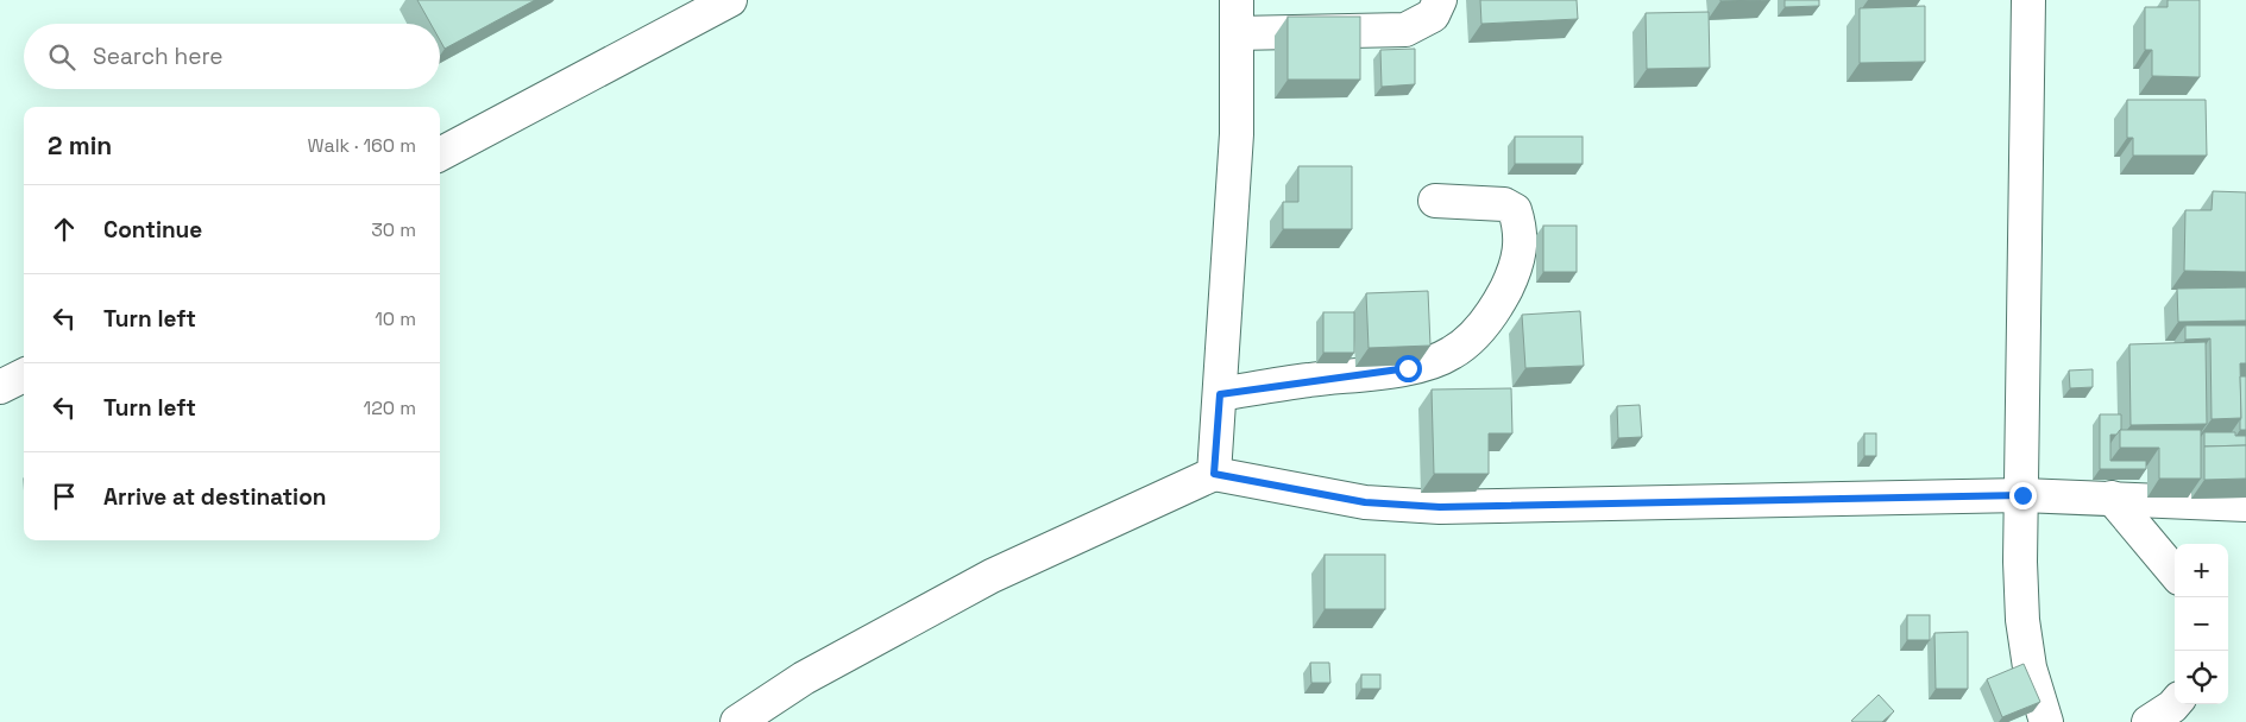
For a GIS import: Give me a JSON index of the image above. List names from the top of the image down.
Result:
{
  "page": {
    "search": "Search here",
    "heading": ["2 min", "Walk · 160 m"],
    "list": [
      ["Continue", "30 m"],
      ["Turn left", "10 m"],
      ["Turn left", "120 m"],
      "Arrive at destination"
    ],
    "map_buttons": ["+", "−"]
  }
}
